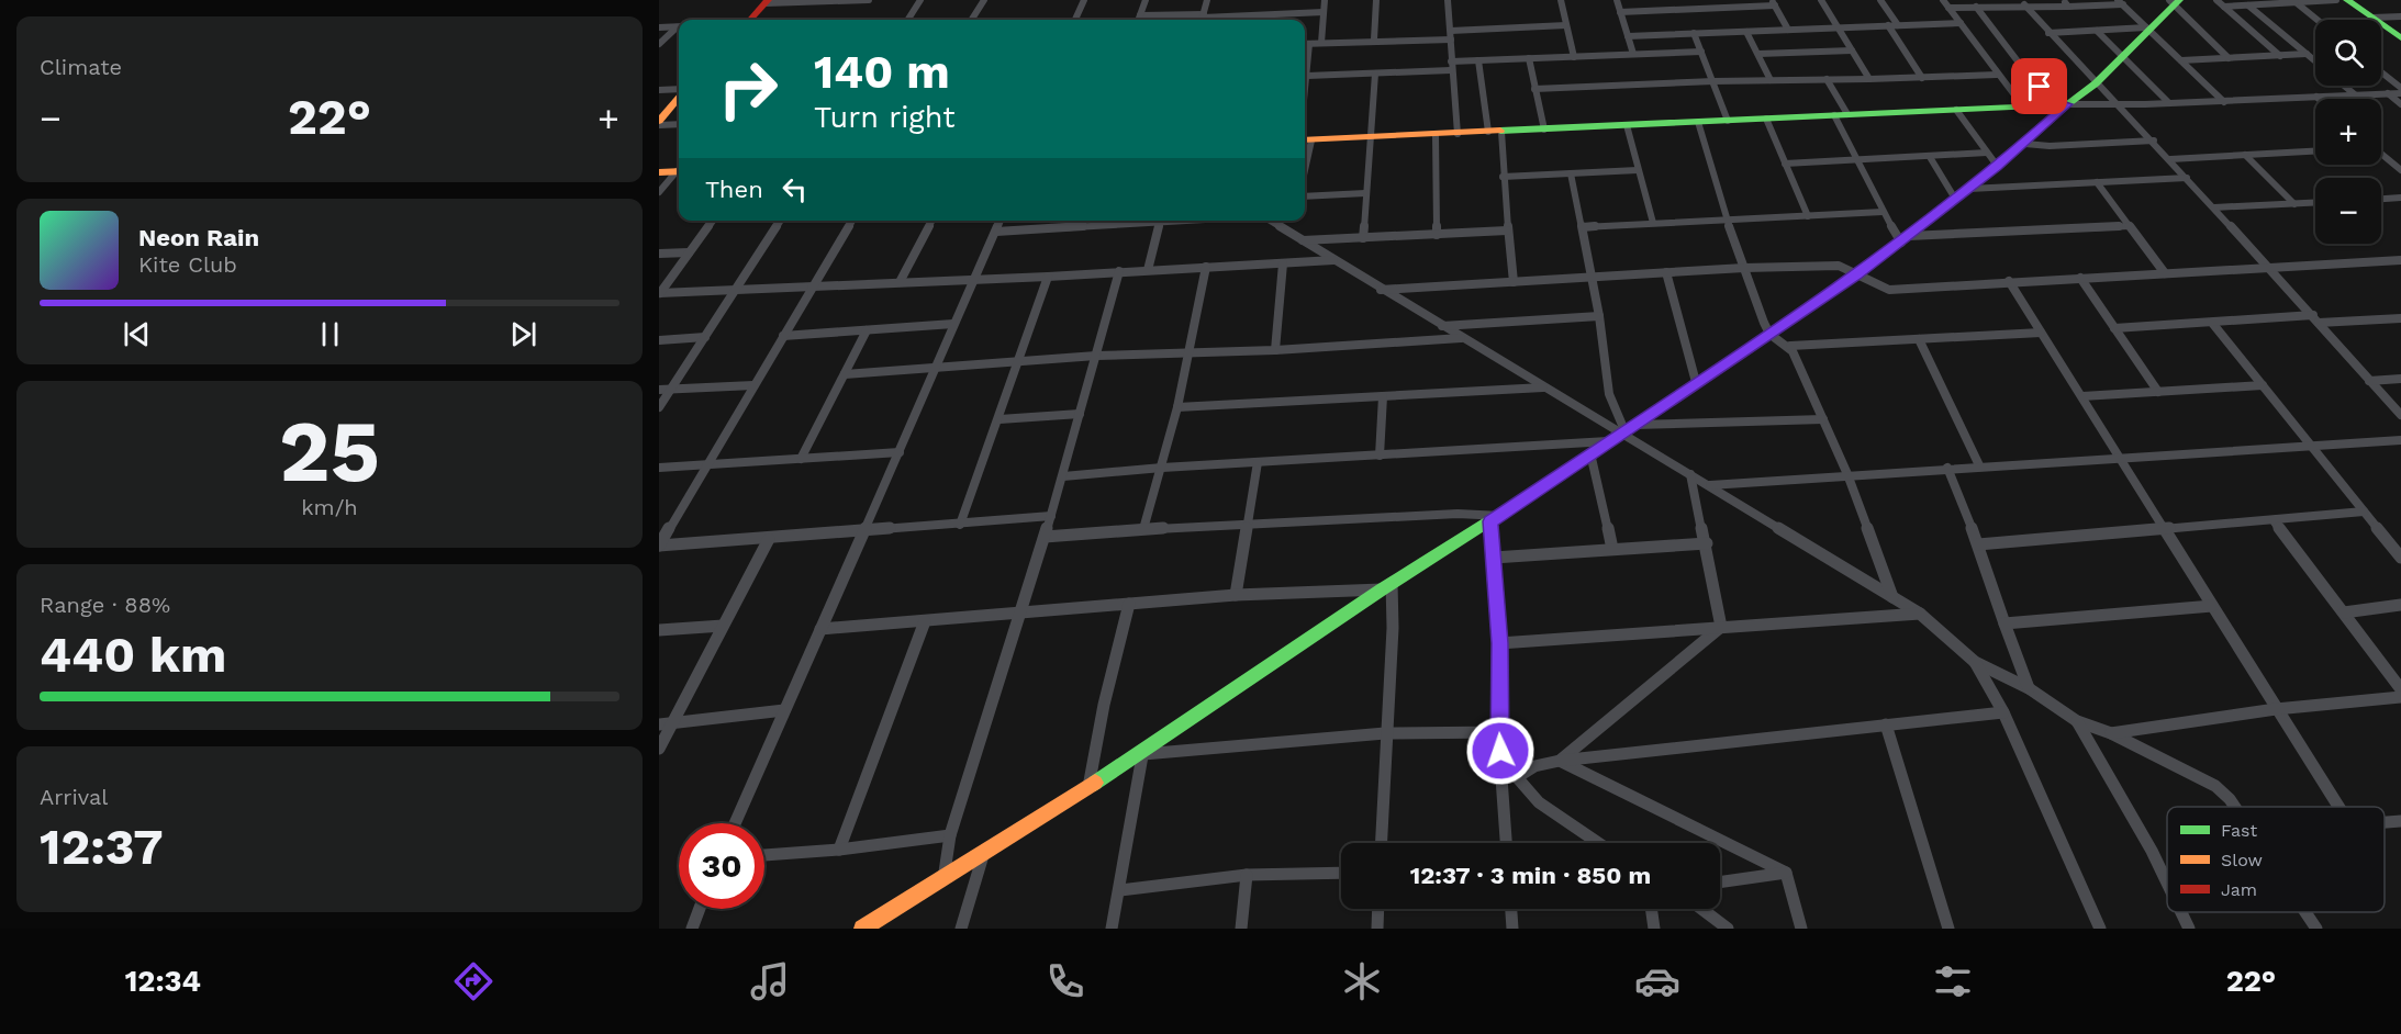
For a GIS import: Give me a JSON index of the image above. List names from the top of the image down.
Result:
{
  "legend": ["Fast", "Slow", "Jam"],
  "page": {
    "tile": [
      "Climate",
      ["25", "km/h"],
      ["Range · 88%", "440 km"],
      ["Arrival", "12:37"]
    ],
    "map_buttons": ["+", "−"],
    "turn": ["140 m", "Turn right"],
    "heat": ["−", "22°", "+"],
    "then": "Then",
    "song": ["Neon Rain", "Kite Club"],
    "limit": "30",
    "trip": "12:37 · 3 min · 850 m",
    "tabs": ["12:34", "22°"]
  }
}
